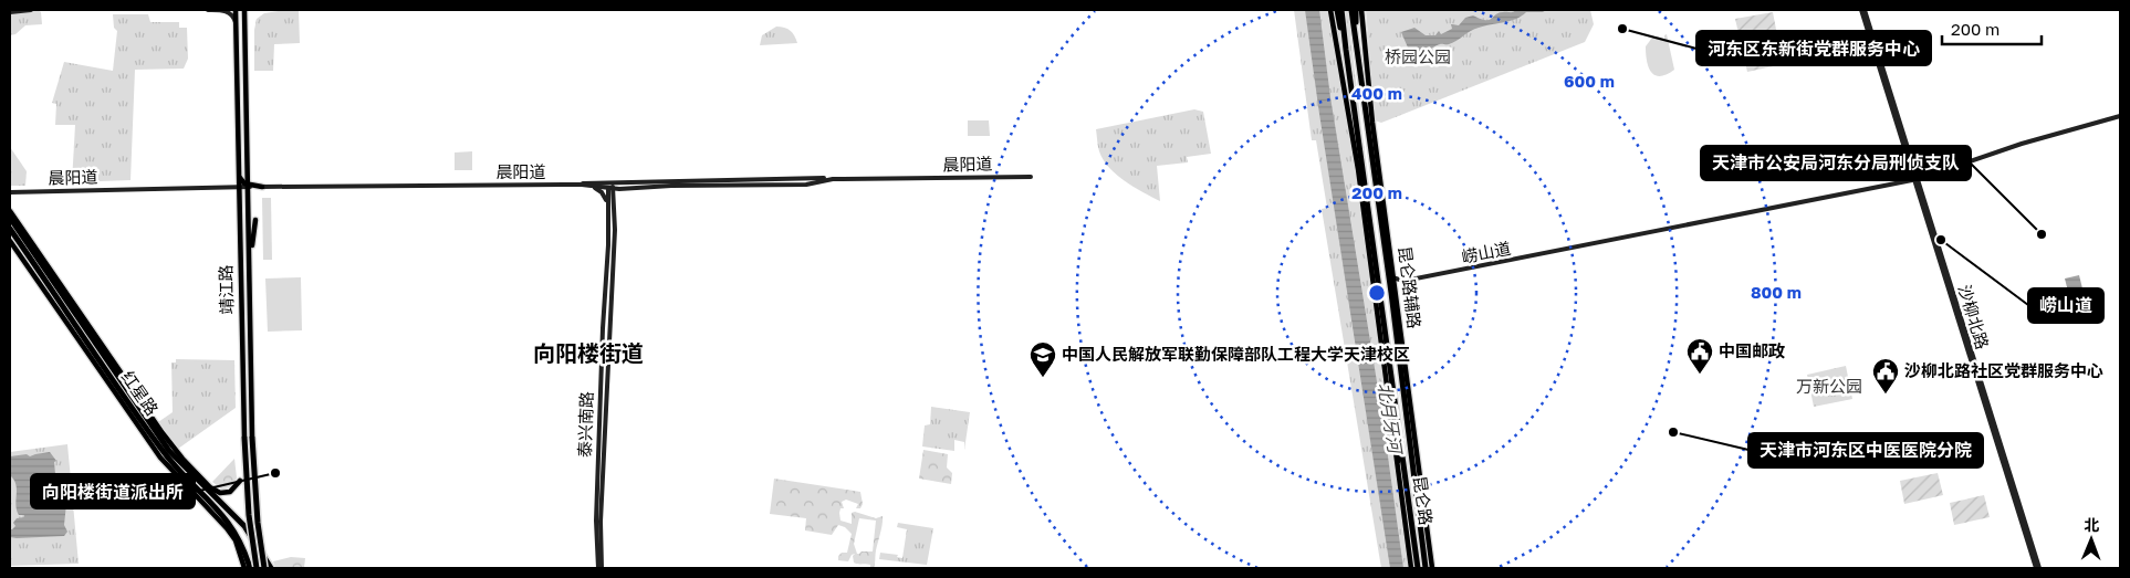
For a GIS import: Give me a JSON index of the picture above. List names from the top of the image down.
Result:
{
  "streets": {
    "highway": ["靖江路", "红星路", "昆仑路"],
    "main road": [
      "晨阳道",
      "崂山道",
      "昆仑路辅路",
      "沙柳北路",
      "泰兴南路"
    ]
  },
  "crossings": [
    ["晨阳道", "靖江路"],
    ["晨阳道", "泰兴南路"],
    ["崂山道", "昆仑路辅路"],
    ["崂山道", "沙柳北路"]
  ],
  "districts": ["向阳楼街道"],
  "water": ["北月牙河"],
  "parks": ["桥园公园", "万新公园"],
  "places": {
    "other": [
      "河东区东新街党群服务中心",
      "天津市公安局河东分局刑侦支队",
      "崂山道",
      "天津市河东区中医医院分院",
      "向阳楼街道派出所"
    ],
    "public building": ["中国邮政", "沙柳北路社区党群服务中心"],
    "school or university": ["中国人民解放军联勤保障部队工程大学天津校区"]
  },
  "scale_bar": "200 m",
  "north": "top",
  "rings": [
    "600 m",
    "400 m",
    "200 m",
    "800 m"
  ]
}
